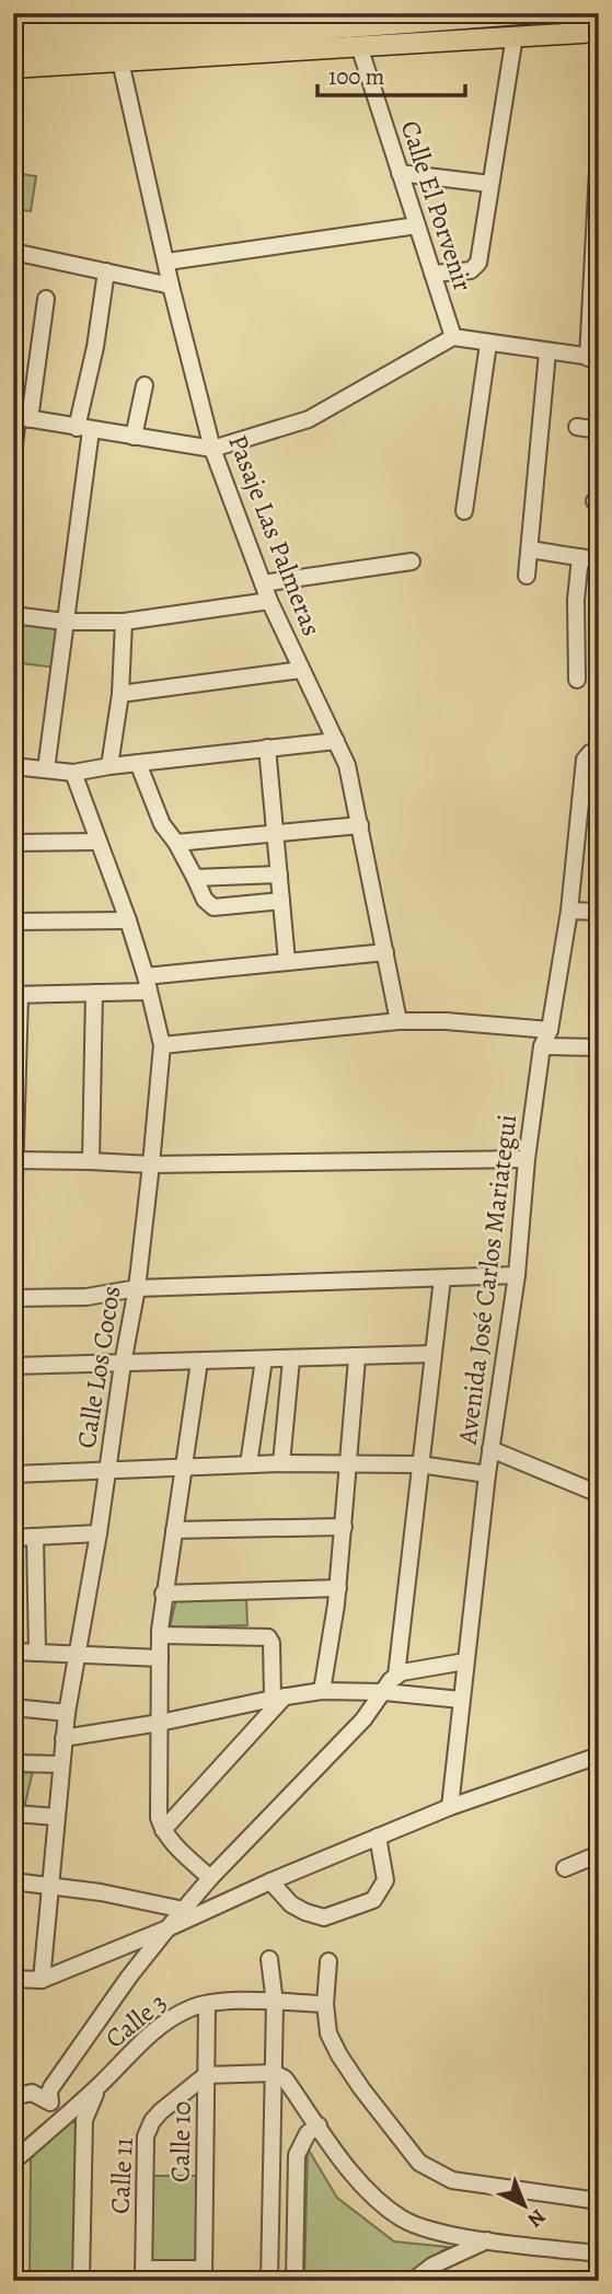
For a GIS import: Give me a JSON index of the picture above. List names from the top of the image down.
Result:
{
  "streets": {
    "street": [
      "Calle El Porvenir",
      "Pasaje Las Palmeras",
      "Avenida José Carlos Mariategui",
      "Calle Los Cocos",
      "Calle 3",
      "Calle 10",
      "Calle 11"
    ]
  },
  "crossings": [
    ["Calle 3", "Calle 10"],
    ["Calle 10", "Calle 11"]
  ],
  "scale_bar": "100 m",
  "north": "bottom right"
}
